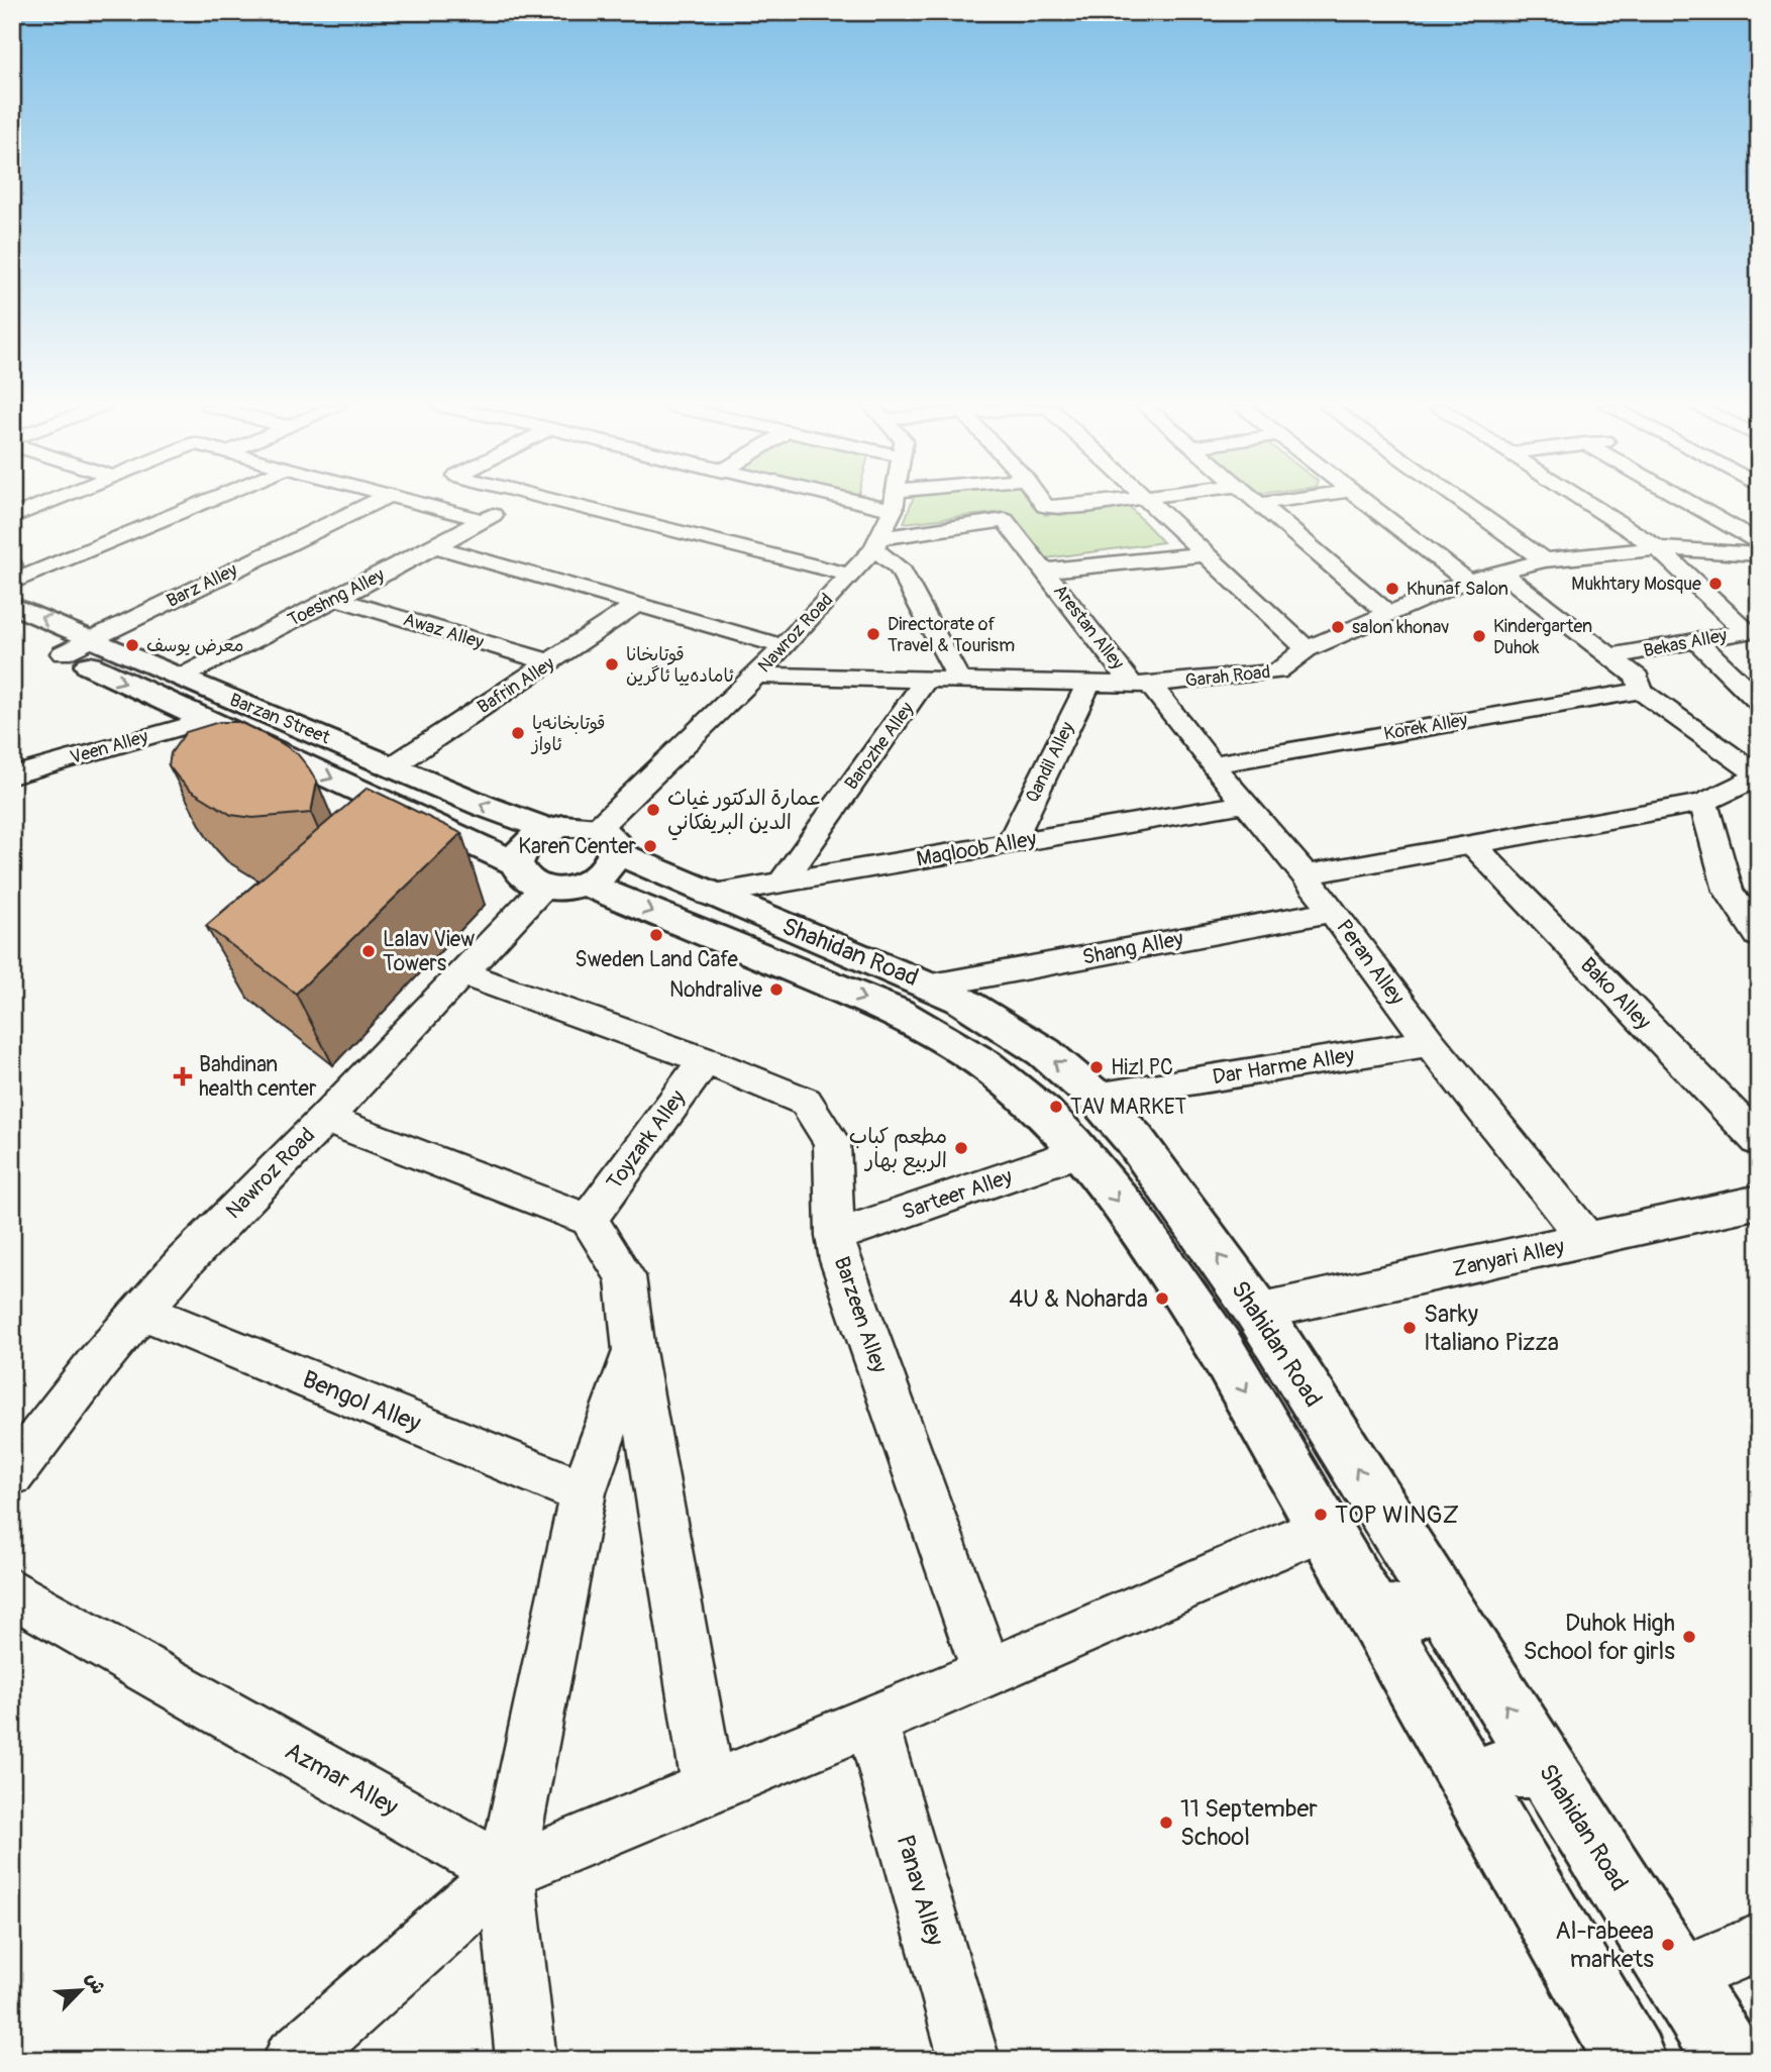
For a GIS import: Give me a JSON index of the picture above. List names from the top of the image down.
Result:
{
  "streets": {
    "main road": ["Barzan Street", "Shahidan Road"],
    "street": [
      "Barz Alley",
      "Toeshng Alley",
      "Arestan Alley",
      "Awaz Alley",
      "Nawroz Road",
      "Bekas Alley",
      "Garah Road",
      "Bafrin Alley",
      "Korek Alley",
      "Barozhe Alley",
      "Veen Alley",
      "Qandil Alley",
      "Maqloob Alley",
      "Shang Alley",
      "Peran Alley",
      "Bako Alley",
      "Dar Harme Alley",
      "Toyzark Alley",
      "Sarteer Alley",
      "Zanyari Alley",
      "Barzeen Alley",
      "Bengol Alley",
      "Azmar Alley",
      "Panav Alley"
    ]
  },
  "crossings": [
    ["Barz Alley", "Barzan Street"],
    ["Toeshng Alley", "Awaz Alley"],
    ["Toeshng Alley", "Barzan Street"],
    ["Arestan Alley", "Nawroz Road"],
    ["Arestan Alley", "Garah Road"],
    ["Arestan Alley", "Peran Alley"],
    ["Awaz Alley", "Bafrin Alley"],
    ["Nawroz Road", "Garah Road"],
    ["Nawroz Road", "Barzan Street"],
    ["Nawroz Road", "Shahidan Road"],
    ["Nawroz Road", "Barzeen Alley"],
    ["Nawroz Road", "Bengol Alley"],
    ["Garah Road", "Barozhe Alley"],
    ["Garah Road", "Qandil Alley"],
    ["Garah Road", "Peran Alley"],
    ["Bafrin Alley", "Barzan Street"],
    ["Barzan Street", "Veen Alley"],
    ["Barzan Street", "Shahidan Road"],
    ["Korek Alley", "Peran Alley"],
    ["Barozhe Alley", "Maqloob Alley"],
    ["Qandil Alley", "Maqloob Alley"],
    ["Maqloob Alley", "Shahidan Road"],
    ["Maqloob Alley", "Peran Alley"],
    ["Shang Alley", "Shahidan Road"],
    ["Shang Alley", "Peran Alley"],
    ["Shahidan Road", "Dar Harme Alley"],
    ["Shahidan Road", "Sarteer Alley"],
    ["Shahidan Road", "Zanyari Alley"],
    ["Peran Alley", "Dar Harme Alley"],
    ["Peran Alley", "Zanyari Alley"],
    ["Toyzark Alley", "Barzeen Alley"],
    ["Sarteer Alley", "Barzeen Alley"]
  ],
  "places": {
    "other": [
      "Mukhtary Mosque",
      "Khunaf Salon",
      "salon khonav",
      "Directorate of Travel & Tourism",
      "Kindergarten Duhok",
      "معرض يوسف",
      "قوتابخانا ئامادەییا ئاگرین",
      "قوتابخانەیا ئاواز",
      "عمارة الدكتور غياث الدين البريفكاني",
      "Karen Center",
      "Sweden Land Cafe",
      "Lalav View Towers",
      "Nohdralive",
      "Hizl PC",
      "TAV MARKET",
      "مطعم كباب الربيع بهار",
      "4U & Noharda",
      "Sarky Italiano Pizza",
      "TOP WINGZ",
      "Duhok High School for girls",
      "11 September School",
      "Al-rabeea markets"
    ],
    "health": ["Bahdinan health center"]
  },
  "north": "top right"
}
